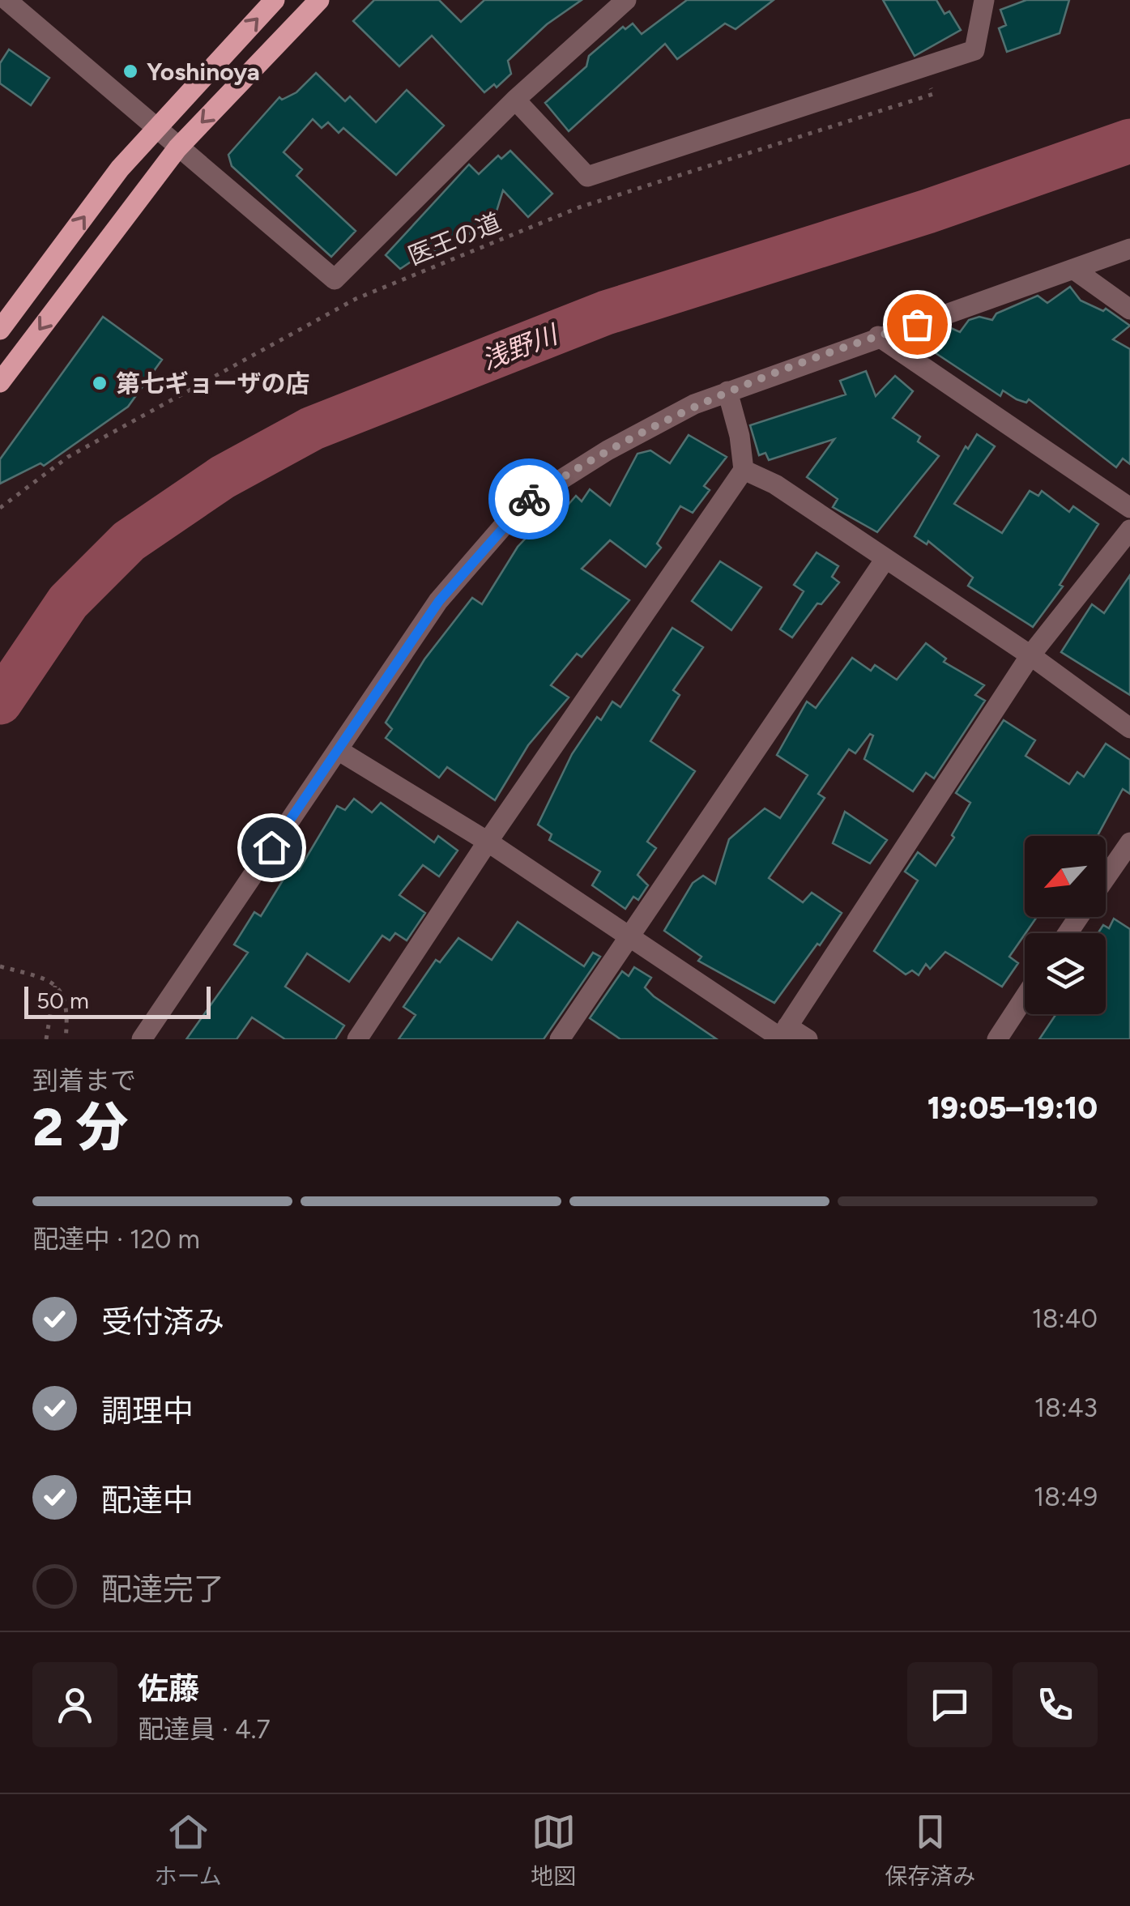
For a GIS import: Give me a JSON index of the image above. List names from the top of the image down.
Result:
{
  "streets": {
    "path": ["医王の道"]
  },
  "water": ["浅野川"],
  "places": ["Yoshinoya", "第七ギョーザの店"],
  "scale_bar": "50 m",
  "north": "bottom left",
  "page": {
    "scale": "50 m",
    "heading": ["2 分", "到着まで", "19:05–19:10"],
    "panel": ["佐藤", "配達員 · 4.7"],
    "bar": "配達中 · 120 m",
    "list": [
      ["受付済み", "18:40"],
      ["調理中", "18:43"],
      ["配達中", "18:49"],
      "配達完了"
    ],
    "tabs": ["ホーム", "地図", "保存済み"]
  }
}
